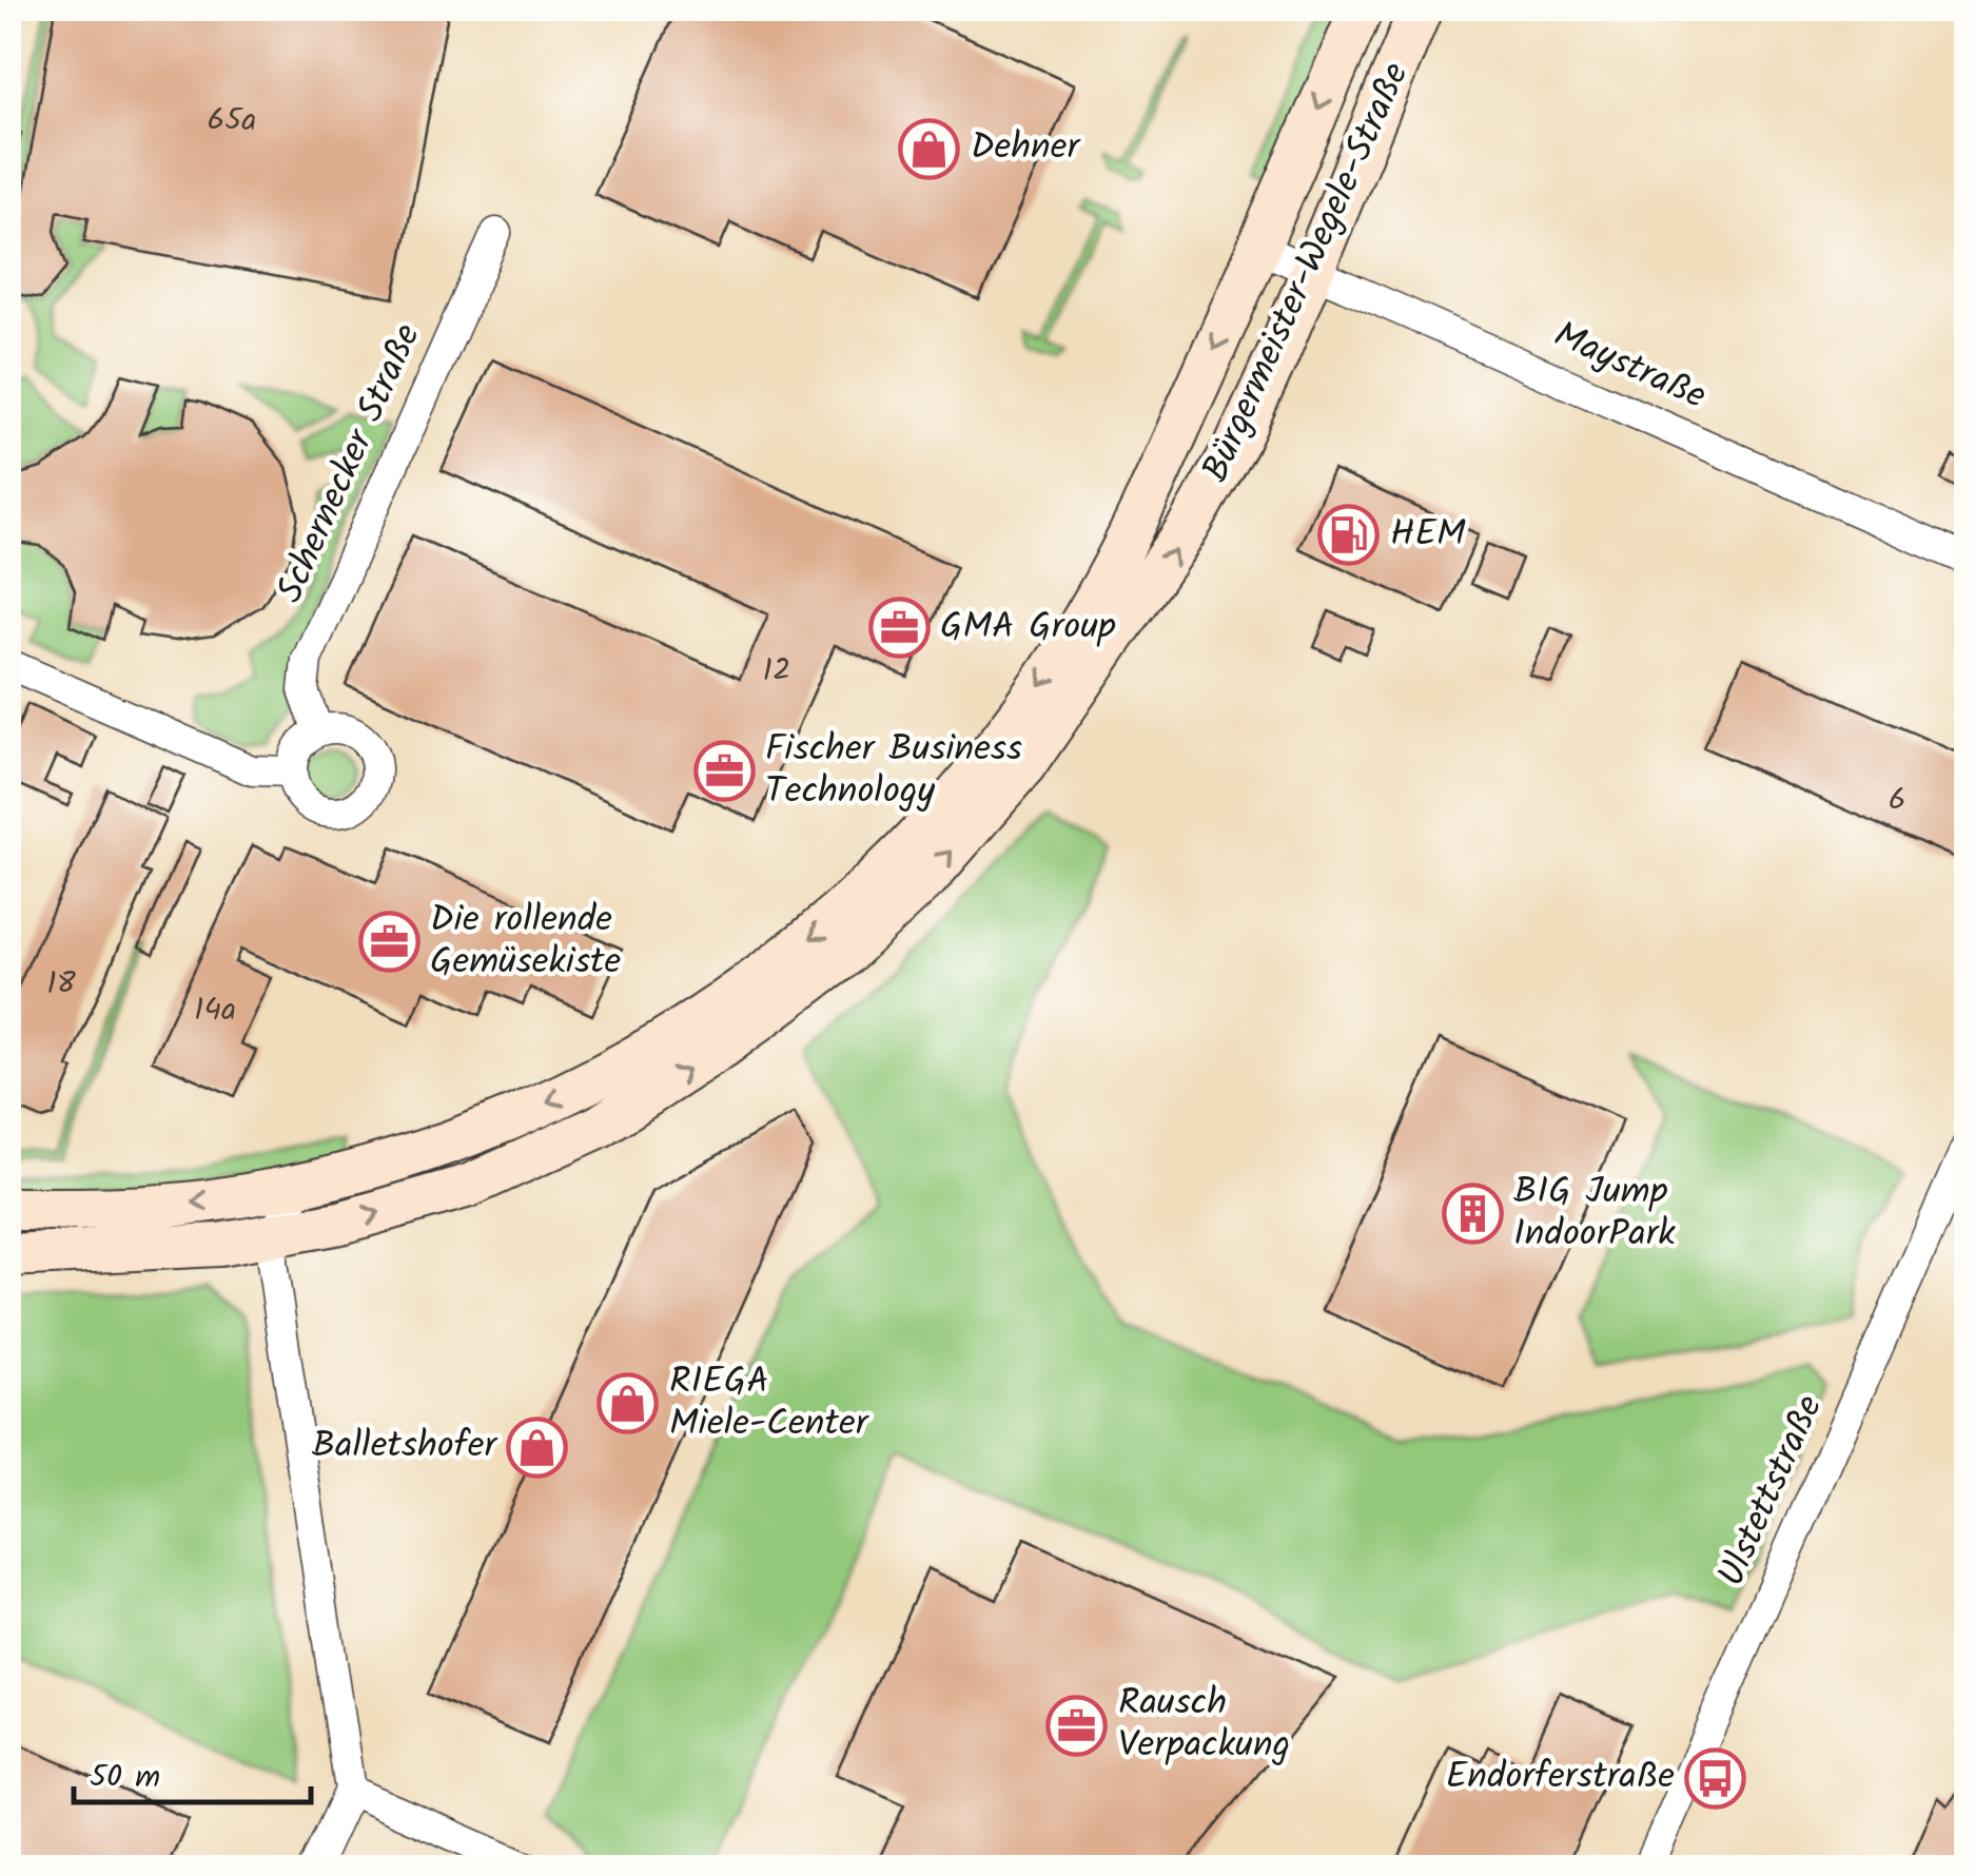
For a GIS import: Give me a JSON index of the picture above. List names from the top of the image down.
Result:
{
  "streets": {
    "main road": ["Bürgermeister-Wegele-Straße"],
    "street": ["Maystraße", "Schernecker Straße", "Ulstettstraße"]
  },
  "crossings": [
    ["Bürgermeister-Wegele-Straße", "Maystraße"]
  ],
  "places": {
    "shop": ["Dehner", "RIEGA Miele-Center", "Balletshofer"],
    "fuel station": ["HEM"],
    "office": [
      "GMA Group",
      "Fischer Business Technology",
      "Die rollende Gemüsekiste",
      "Rausch Verpackung"
    ],
    "building": ["BIG Jump IndoorPark"],
    "bus stop": ["Endorferstraße"]
  },
  "house_numbers": [
    "65a",
    "12",
    "6",
    "18",
    "14a"
  ],
  "scale_bar": "50 m"
}
